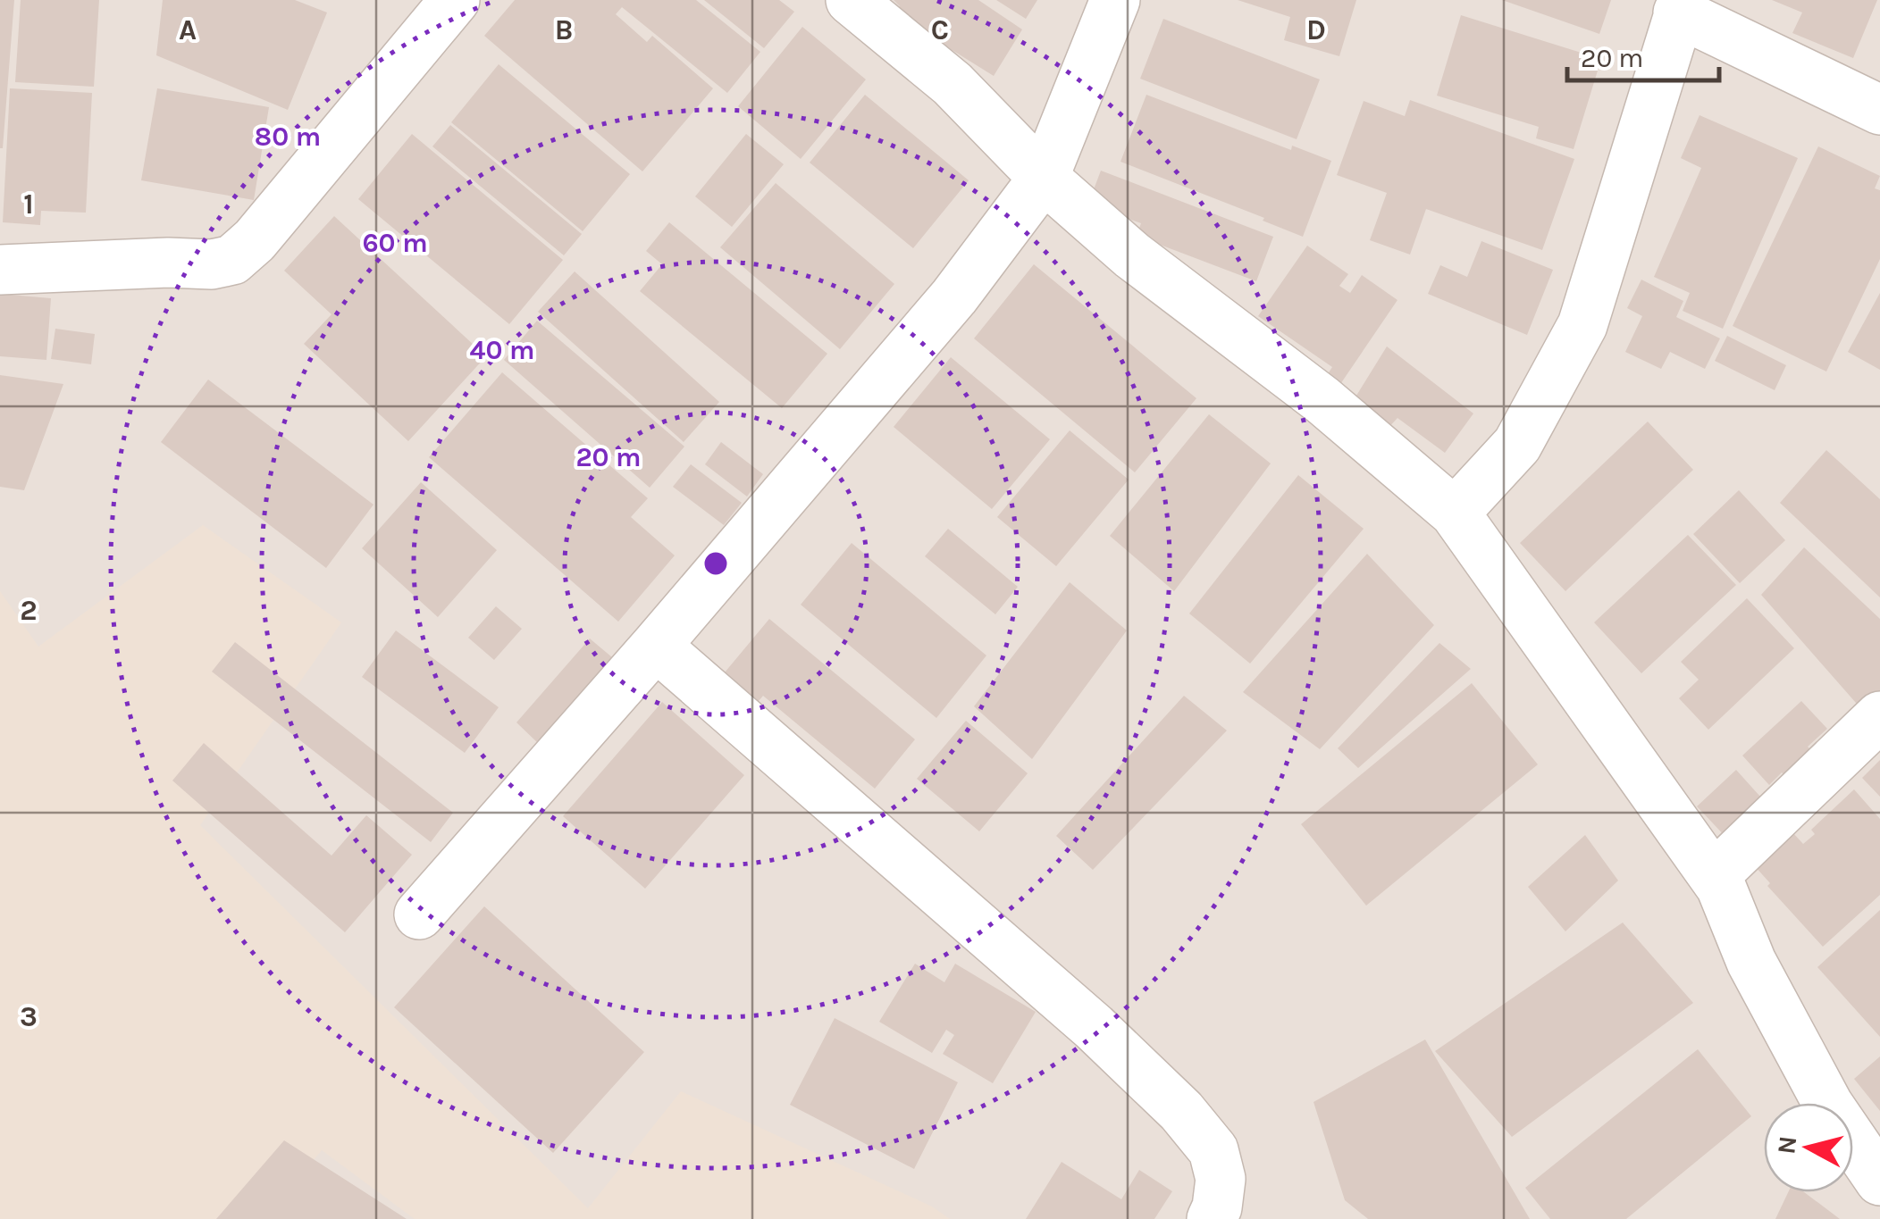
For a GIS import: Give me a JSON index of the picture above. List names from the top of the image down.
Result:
{
  "scale_bar": "20 m",
  "north": "left",
  "grid": {
    "columns": [
      "A",
      "B",
      "C",
      "D"
    ],
    "rows": ["1", "2", "3"]
  },
  "rings": [
    "80 m",
    "60 m",
    "40 m",
    "20 m"
  ]
}
